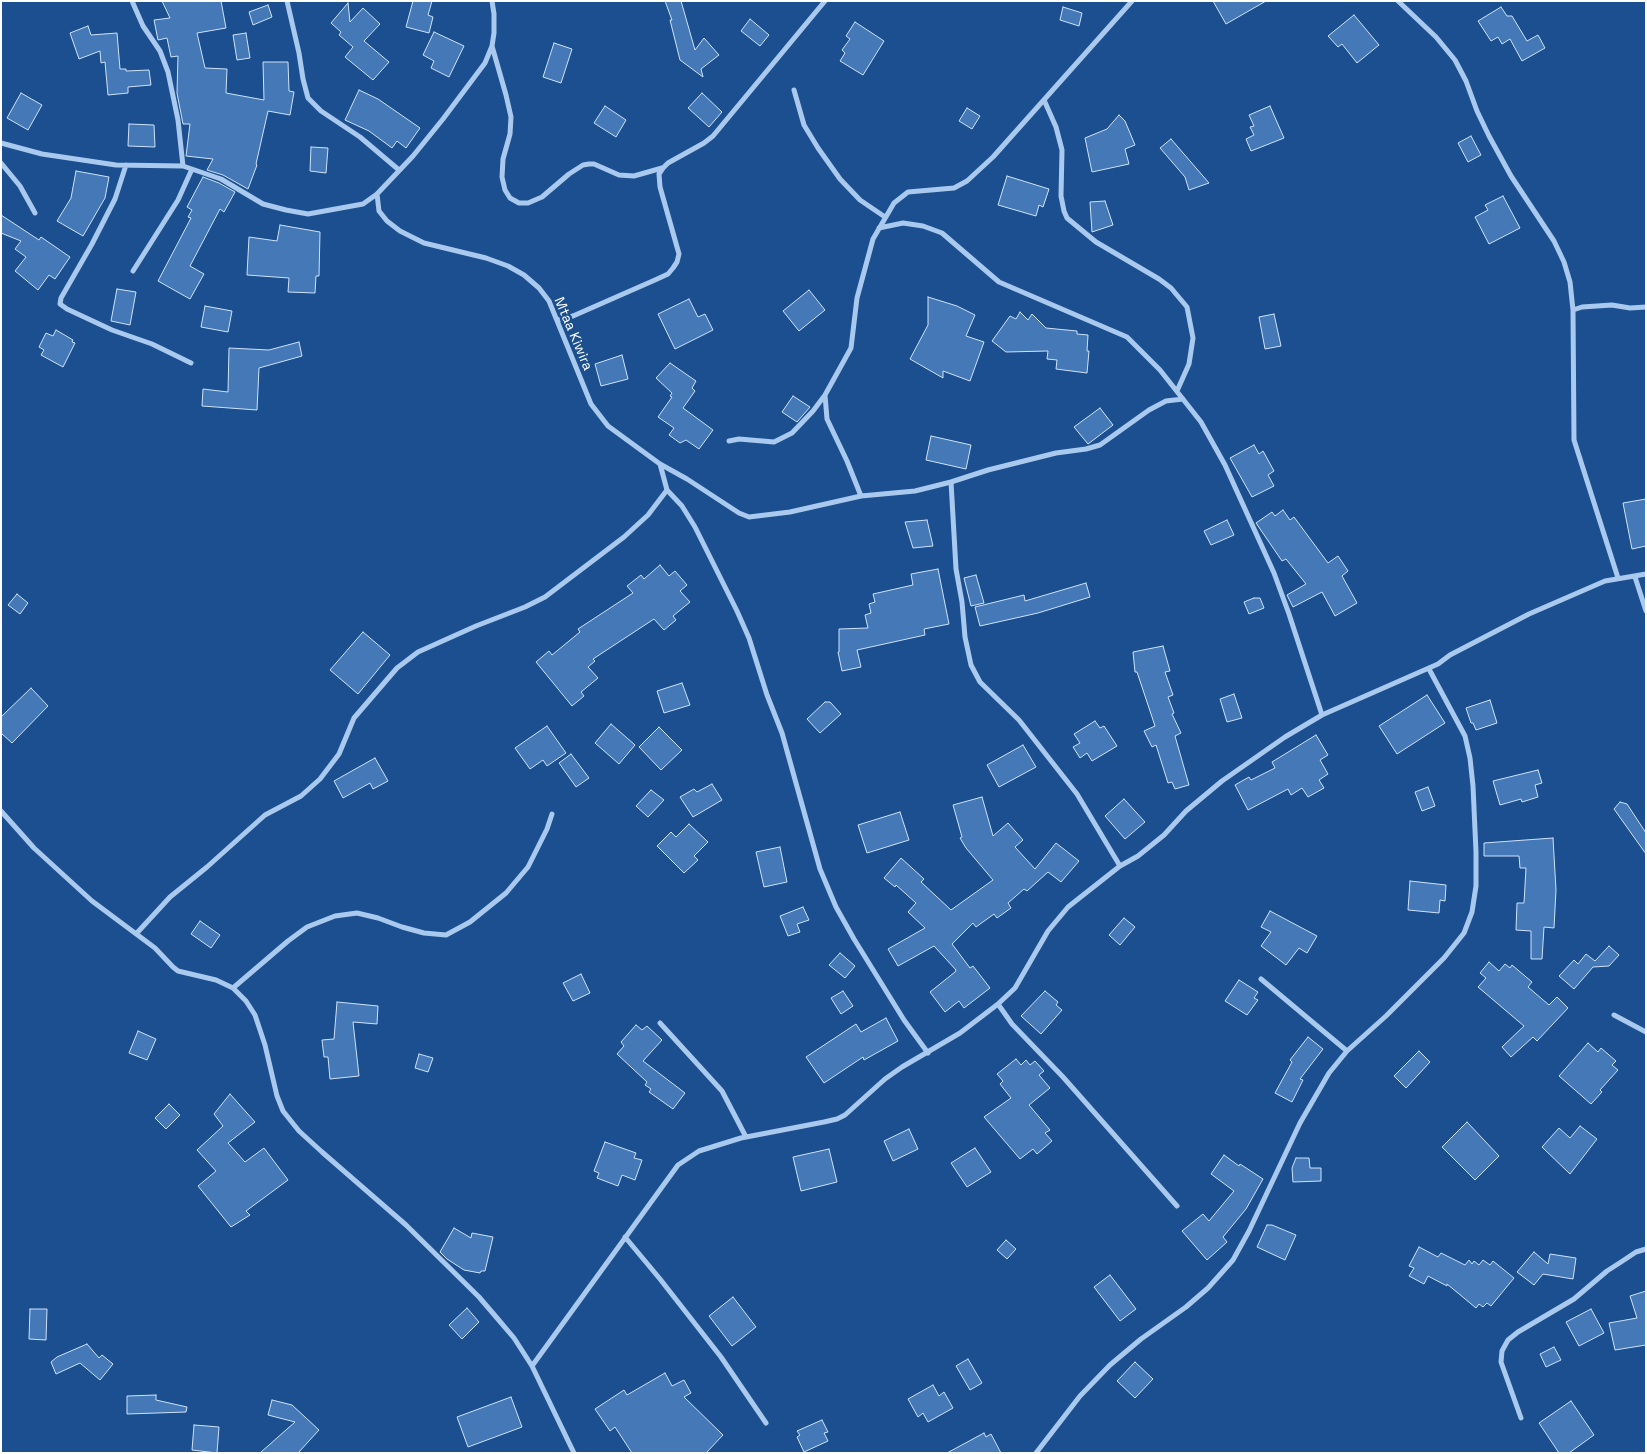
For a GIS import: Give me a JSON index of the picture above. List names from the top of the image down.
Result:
{
  "streets": {
    "street": ["Mtaa Kiwira"]
  }
}
